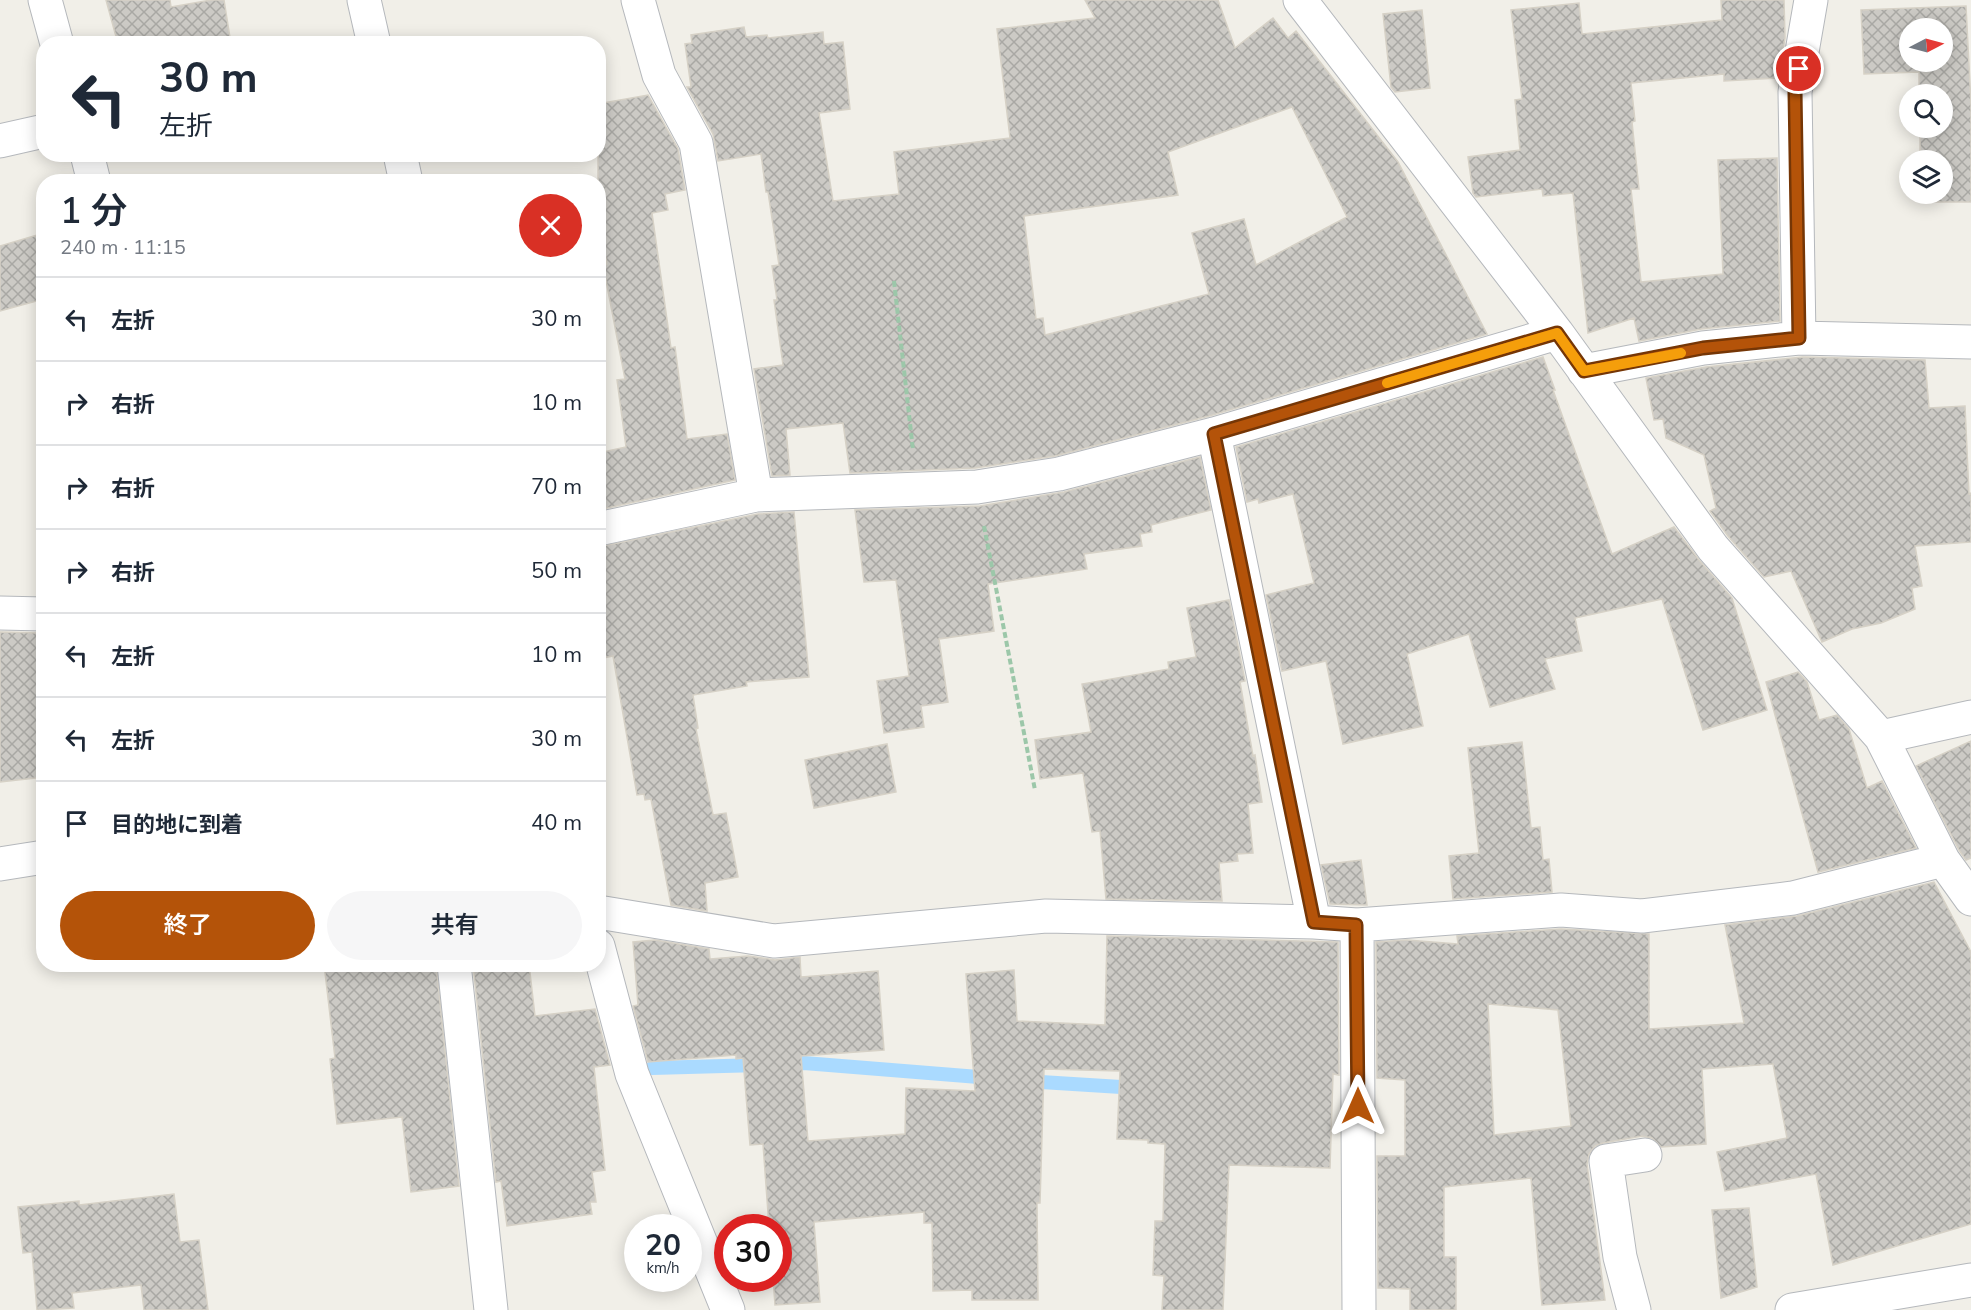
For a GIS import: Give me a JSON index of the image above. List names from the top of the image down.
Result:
{
  "north": "right",
  "page": {
    "turn": ["30 m", "左折"],
    "heading": ["1 分", "240 m · 11:15"],
    "list": [
      {
        "name": "左折",
        "value": "30 m"
      },
      {
        "name": "右折",
        "value": "10 m"
      },
      {
        "name": "右折",
        "value": "70 m"
      },
      {
        "name": "右折",
        "value": "50 m"
      },
      {
        "name": "左折",
        "value": "10 m"
      },
      {
        "name": "左折",
        "value": "30 m"
      },
      {
        "name": "目的地に到着",
        "value": "40 m"
      }
    ],
    "buttons": ["終了", "共有"],
    "speed": "20 km/h",
    "limit": "30"
  }
}
